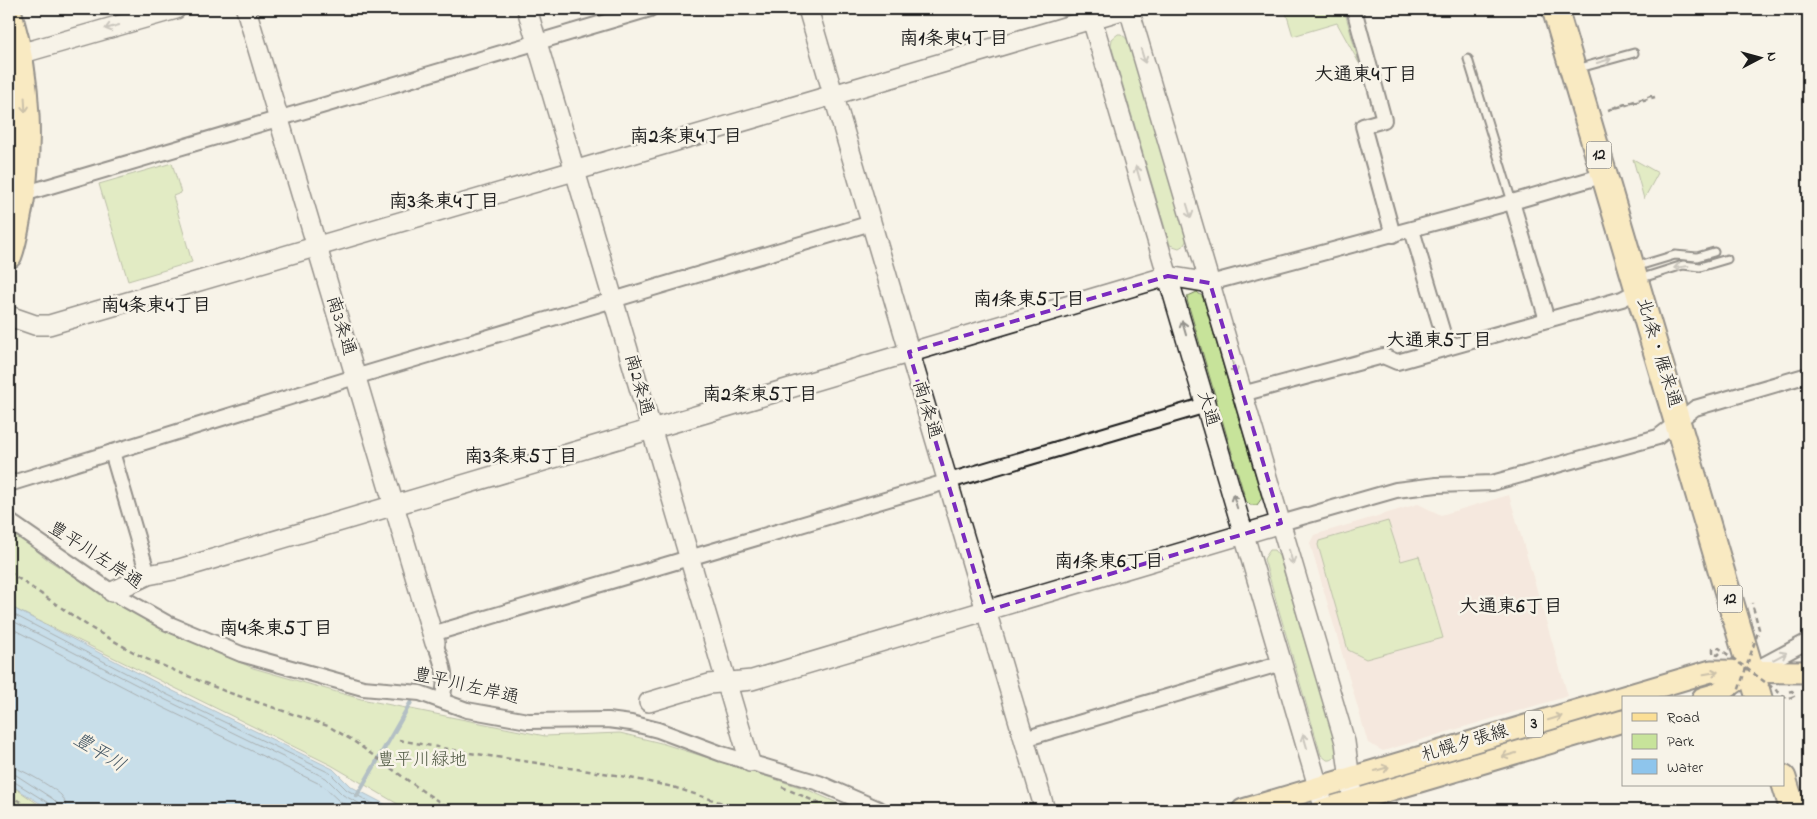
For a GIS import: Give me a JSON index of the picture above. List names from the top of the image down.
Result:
{
  "streets": {
    "highway": ["12", "北1条・雁来通"],
    "main road": ["3", "札幌夕張線"],
    "street": [
      "南3条通",
      "南2条通",
      "大通",
      "南1条通",
      "豊平川左岸通"
    ]
  },
  "crossings": [
    ["北1条・雁来通", "札幌夕張線"],
    ["南2条通", "豊平川左岸通"],
    ["大通", "札幌夕張線"]
  ],
  "districts": [
    "南1条東4丁目",
    "大通東4丁目",
    "南2条東4丁目",
    "南3条東4丁目",
    "南1条東5丁目",
    "南4条東4丁目",
    "大通東5丁目",
    "南2条東5丁目",
    "南3条東5丁目",
    "南1条東6丁目",
    "大通東6丁目",
    "南4条東5丁目"
  ],
  "water": ["豊平川"],
  "parks": ["豊平川緑地"],
  "legend": ["Road", "Park", "Water"],
  "north": "right"
}
